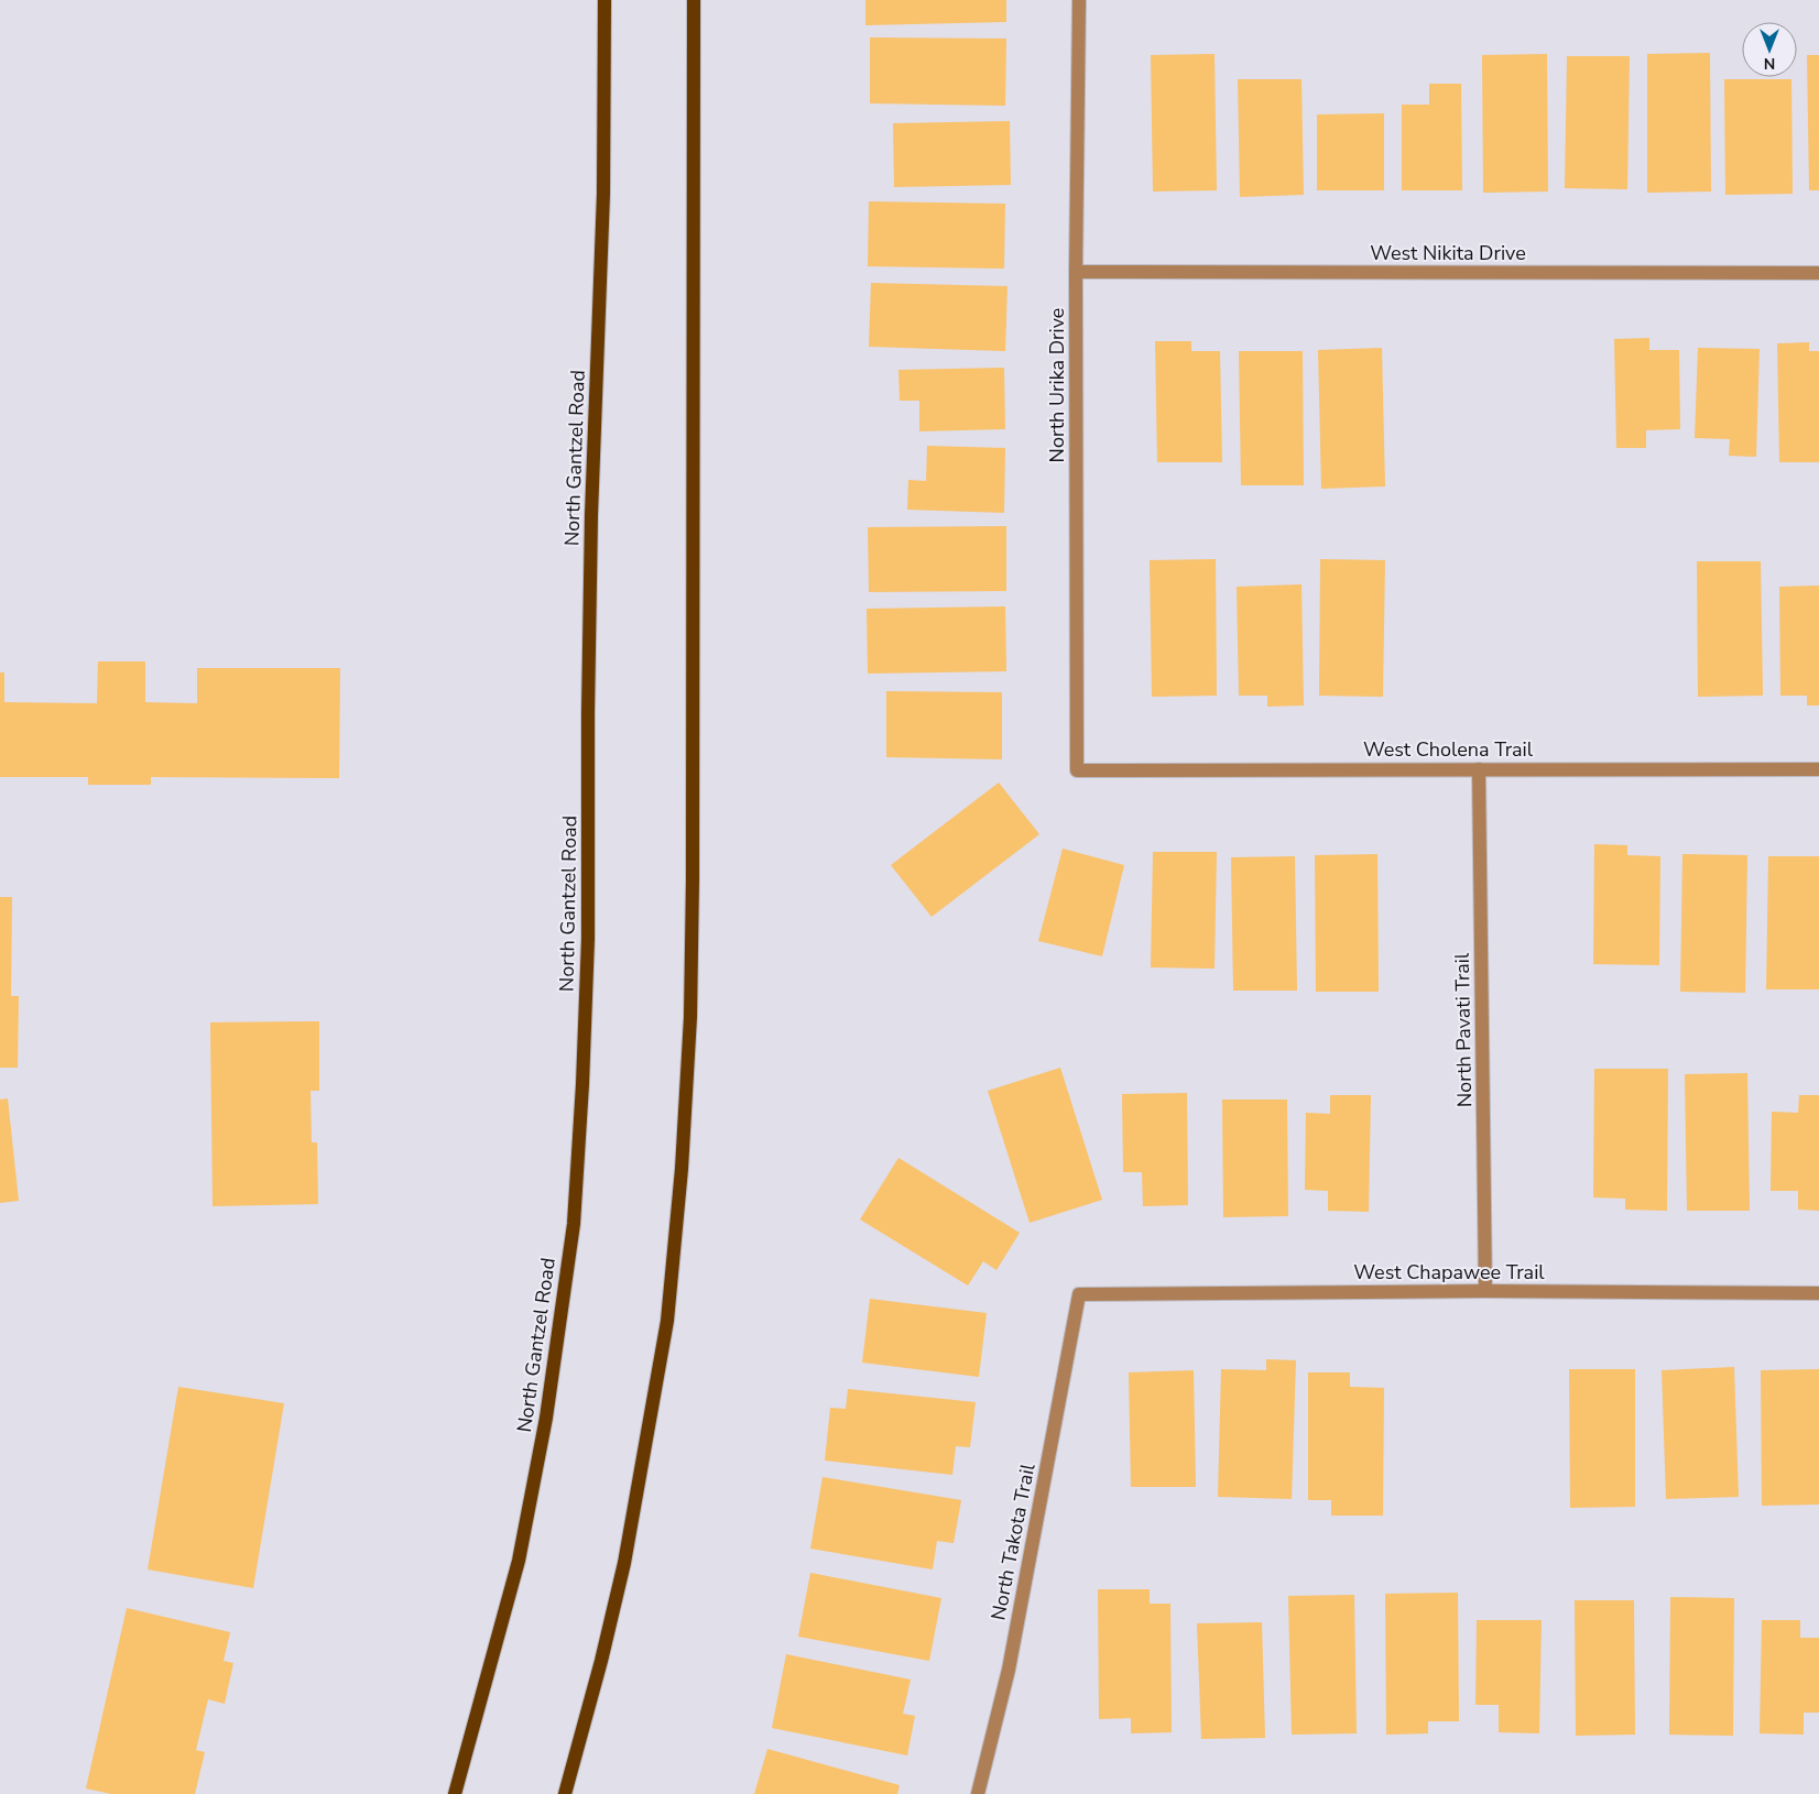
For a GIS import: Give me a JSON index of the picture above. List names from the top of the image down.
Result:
{
  "streets": {
    "main road": ["North Gantzel Road"],
    "street": [
      "West Nikita Drive",
      "North Urika Drive",
      "West Cholena Trail",
      "North Pavati Trail",
      "West Chapawee Trail",
      "North Takota Trail"
    ]
  },
  "crossings": [
    ["West Nikita Drive", "North Urika Drive"],
    ["North Urika Drive", "West Cholena Trail"],
    ["West Cholena Trail", "North Pavati Trail"],
    ["North Pavati Trail", "West Chapawee Trail"],
    ["West Chapawee Trail", "North Takota Trail"]
  ],
  "north": "bottom"
}
